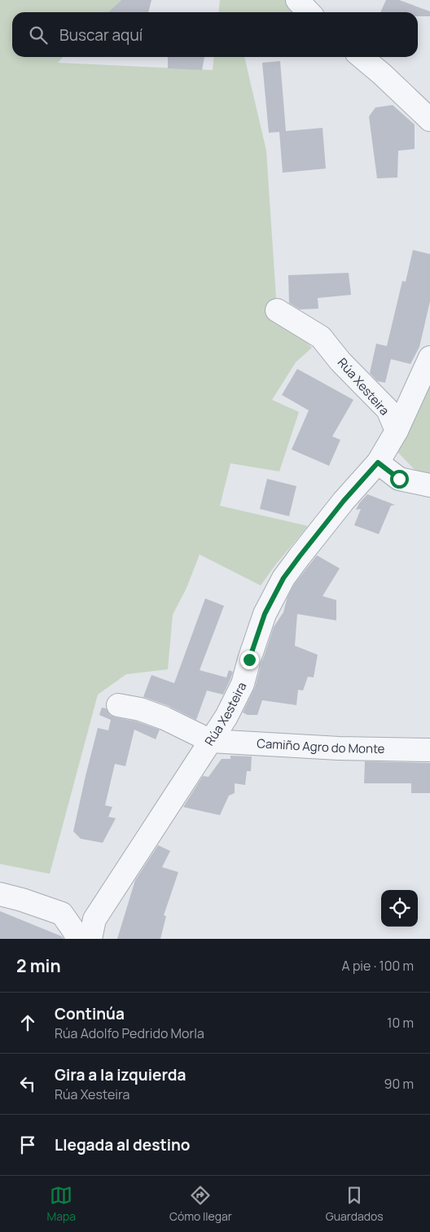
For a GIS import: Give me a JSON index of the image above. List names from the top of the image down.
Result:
{
  "streets": {
    "street": ["Rúa Xesteira", "Camiño Agro do Monte"]
  },
  "crossings": [
    ["Rúa Xesteira", "Camiño Agro do Monte"]
  ],
  "page": {
    "search": "Buscar aquí",
    "heading": ["2 min", "A pie · 100 m"],
    "list": [
      ["Continúa", "Rúa Adolfo Pedrido Morla", "10 m"],
      ["Gira a la izquierda", "Rúa Xesteira", "90 m"],
      "Llegada al destino"
    ],
    "nav": ["Mapa", "Cómo llegar", "Guardados"]
  }
}
